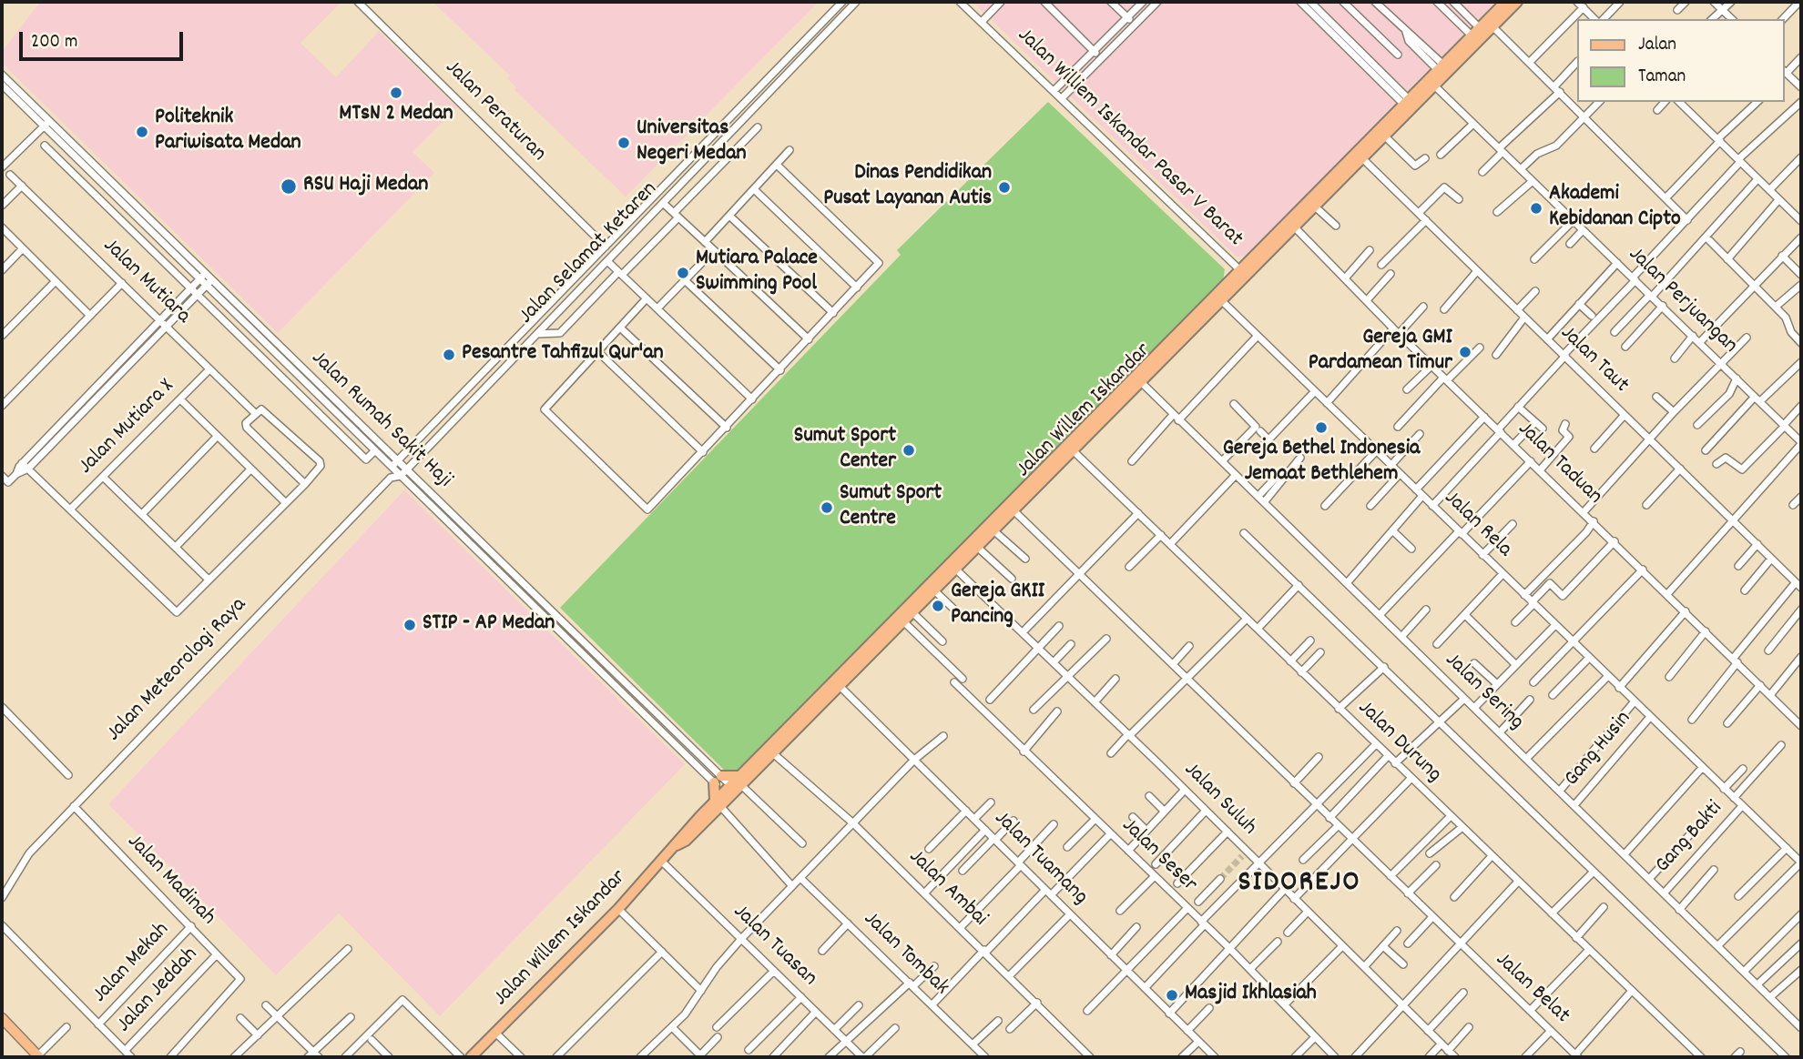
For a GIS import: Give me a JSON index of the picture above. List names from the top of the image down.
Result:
{
  "streets": {
    "highway": ["Jalan Willem Iskandar"],
    "street": [
      "Jalan Peraturan",
      "Jalan Williem Iskandar Pasar V Barat",
      "Jalan Selamat Ketaren",
      "Jalan Mutiara",
      "Jalan Perjuangan",
      "Jalan Taut",
      "Jalan Rumah Sakit Haji",
      "Jalan Mutiara X",
      "Jalan Taduan",
      "Jalan Rela",
      "Jalan Meteorologi Raya",
      "Jalan Sering",
      "Jalan Durung",
      "Gang Husin",
      "Jalan Suluh",
      "Gang Bakti",
      "Jalan Seser",
      "Jalan Tuamang",
      "Jalan Madinah",
      "Jalan Ambai",
      "Jalan Tuasan",
      "Jalan Tombak",
      "Jalan Mekah",
      "Jalan Belat",
      "Jalan Jeddah"
    ]
  },
  "crossings": [
    ["Jalan Peraturan", "Jalan Selamat Ketaren"],
    ["Jalan Williem Iskandar Pasar V Barat", "Jalan Willem Iskandar"],
    ["Jalan Selamat Ketaren", "Jalan Rumah Sakit Haji"],
    ["Jalan Mutiara", "Jalan Mutiara X"],
    ["Jalan Perjuangan", "Jalan Willem Iskandar"],
    ["Jalan Taut", "Jalan Willem Iskandar"],
    ["Jalan Willem Iskandar", "Jalan Rumah Sakit Haji"],
    ["Jalan Willem Iskandar", "Jalan Taduan"],
    ["Jalan Willem Iskandar", "Jalan Rela"],
    ["Jalan Willem Iskandar", "Jalan Sering"],
    ["Jalan Willem Iskandar", "Jalan Durung"],
    ["Jalan Willem Iskandar", "Jalan Suluh"],
    ["Jalan Willem Iskandar", "Jalan Tuamang"],
    ["Jalan Willem Iskandar", "Jalan Ambai"],
    ["Jalan Willem Iskandar", "Jalan Tuasan"],
    ["Jalan Willem Iskandar", "Jalan Belat"],
    ["Jalan Rela", "Gang Husin"],
    ["Jalan Rela", "Gang Bakti"],
    ["Jalan Meteorologi Raya", "Jalan Madinah"],
    ["Jalan Sering", "Gang Husin"],
    ["Jalan Sering", "Gang Bakti"],
    ["Jalan Madinah", "Jalan Mekah"],
    ["Jalan Madinah", "Jalan Jeddah"]
  ],
  "districts": ["SIDOREJO"],
  "places": [
    "MTsN 2 Medan",
    "Politeknik Pariwisata Medan",
    "Universitas Negeri Medan",
    "RSU Haji Medan",
    "Dinas Pendidikan Pusat Layanan Autis",
    "Akademi Kebidanan Cipto",
    "Mutiara Palace Swimming Pool",
    "Gereja GMI Pardamean Timur",
    "Pesantre Tahfizul Qur'an",
    "Gereja Bethel Indonesia Jemaat Bethlehem",
    "Sumut Sport Center",
    "Sumut Sport Centre",
    "Gereja GKII Pancing",
    "STIP - AP Medan",
    "Masjid Ikhlasiah"
  ],
  "legend": ["Jalan", "Taman"],
  "scale_bar": "200 m"
}
